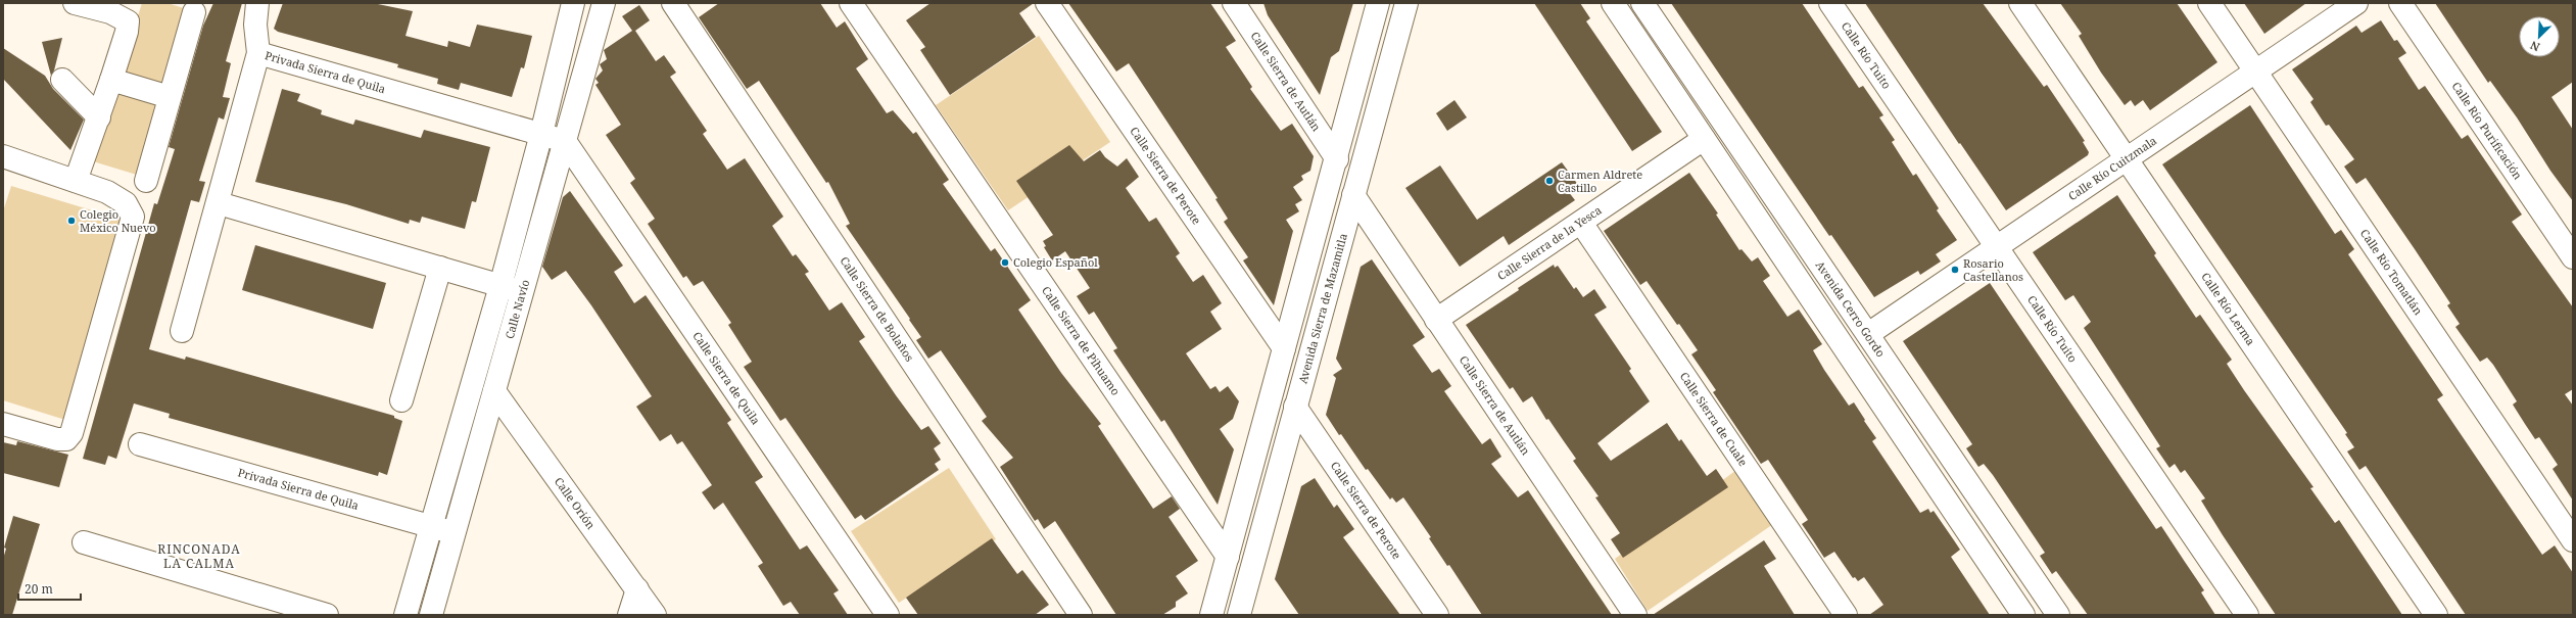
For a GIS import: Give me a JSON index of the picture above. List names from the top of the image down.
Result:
{
  "streets": {
    "street": [
      "Calle Río Tuito",
      "Privada Sierra de Quila",
      "Calle Sierra de Autlán",
      "Calle Río Purificación",
      "Calle Río Cuitzmala",
      "Calle Sierra de Perote",
      "Calle Sierra de la Yesca",
      "Calle Río Tomatlán",
      "Calle Navío",
      "Avenida Sierra de Mazamitla",
      "Avenida Cerro Gordo",
      "Calle Río Lerma",
      "Calle Sierra de Bolaños",
      "Calle Sierra de Pihuamo",
      "Calle Sierra de Quila",
      "Calle Sierra de Cuale",
      "Calle Orión"
    ]
  },
  "crossings": [
    ["Calle Río Tuito", "Calle Río Cuitzmala"],
    ["Privada Sierra de Quila", "Calle Navío"],
    ["Privada Sierra de Quila", "Calle Sierra de Quila"],
    ["Calle Sierra de Autlán", "Calle Sierra de la Yesca"],
    ["Calle Sierra de Autlán", "Avenida Sierra de Mazamitla"],
    ["Calle Río Cuitzmala", "Calle Río Tomatlán"],
    ["Calle Río Cuitzmala", "Avenida Cerro Gordo"],
    ["Calle Río Cuitzmala", "Calle Río Lerma"],
    ["Calle Sierra de Perote", "Avenida Sierra de Mazamitla"],
    ["Calle Sierra de la Yesca", "Calle Sierra de Cuale"],
    ["Calle Navío", "Calle Sierra de Quila"],
    ["Calle Navío", "Calle Orión"]
  ],
  "districts": ["RINCONADA LA CALMA"],
  "places": [
    "Carmen Aldrete Castillo",
    "Colegio México Nuevo",
    "Colegio Español",
    "Rosario Castellanos"
  ],
  "scale_bar": "20 m",
  "north": "bottom left"
}
